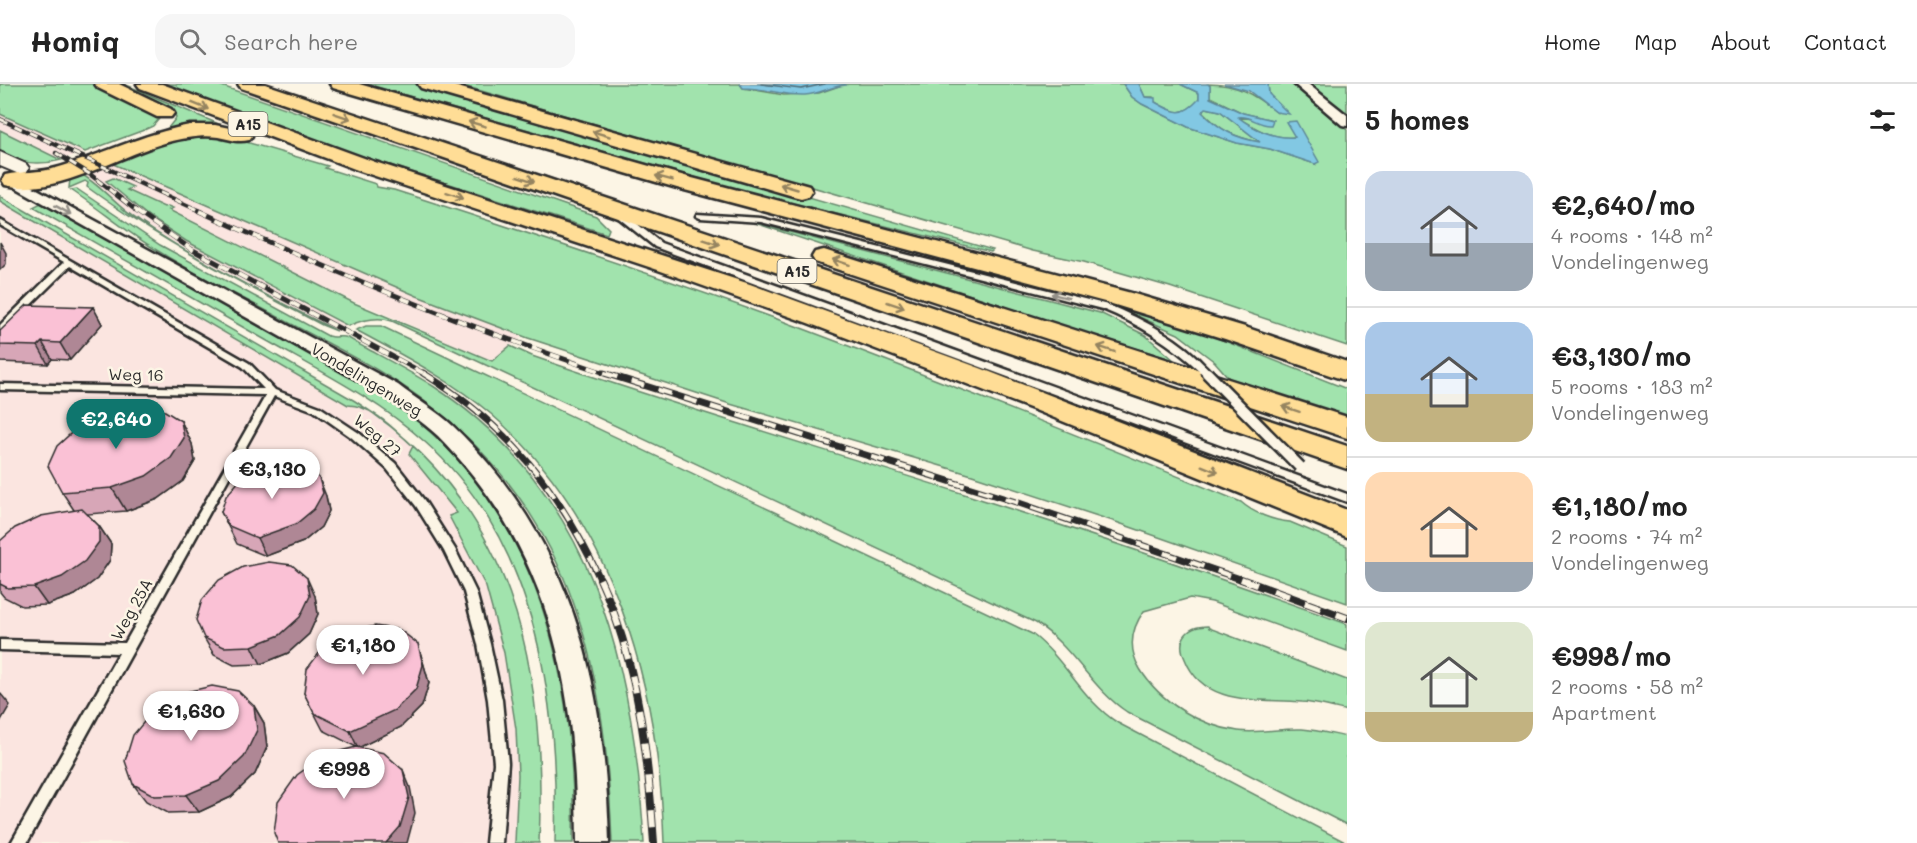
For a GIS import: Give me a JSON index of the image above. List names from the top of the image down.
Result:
{
  "streets": {
    "highway": ["A15"],
    "street": ["Vondelingenweg"],
    "lane": ["Weg 16", "Weg 27", "Weg 25A"]
  },
  "crossings": [
    ["A15", "Vondelingenweg"],
    ["Weg 16", "Weg 27"],
    ["Weg 16", "Weg 25A"],
    ["Weg 27", "Weg 25A"]
  ],
  "page": {
    "header": "Homiq",
    "search": "Search here",
    "nav": [
      "Home",
      "Map",
      "About",
      "Contact"
    ],
    "heading": "5 homes",
    "list": [
      {
        "name": "€2,640/mo",
        "note": "4 rooms · 148 m² · Vondelingenweg"
      },
      {
        "name": "€3,130/mo",
        "note": "5 rooms · 183 m² · Vondelingenweg"
      },
      {
        "name": "€1,180/mo",
        "note": "2 rooms · 74 m² · Vondelingenweg"
      },
      {
        "name": "€998/mo",
        "note": "2 rooms · 58 m² · Apartment"
      }
    ],
    "price": [
      "€2,640",
      "€3,130",
      "€1,180",
      "€1,630",
      "€998"
    ]
  }
}
